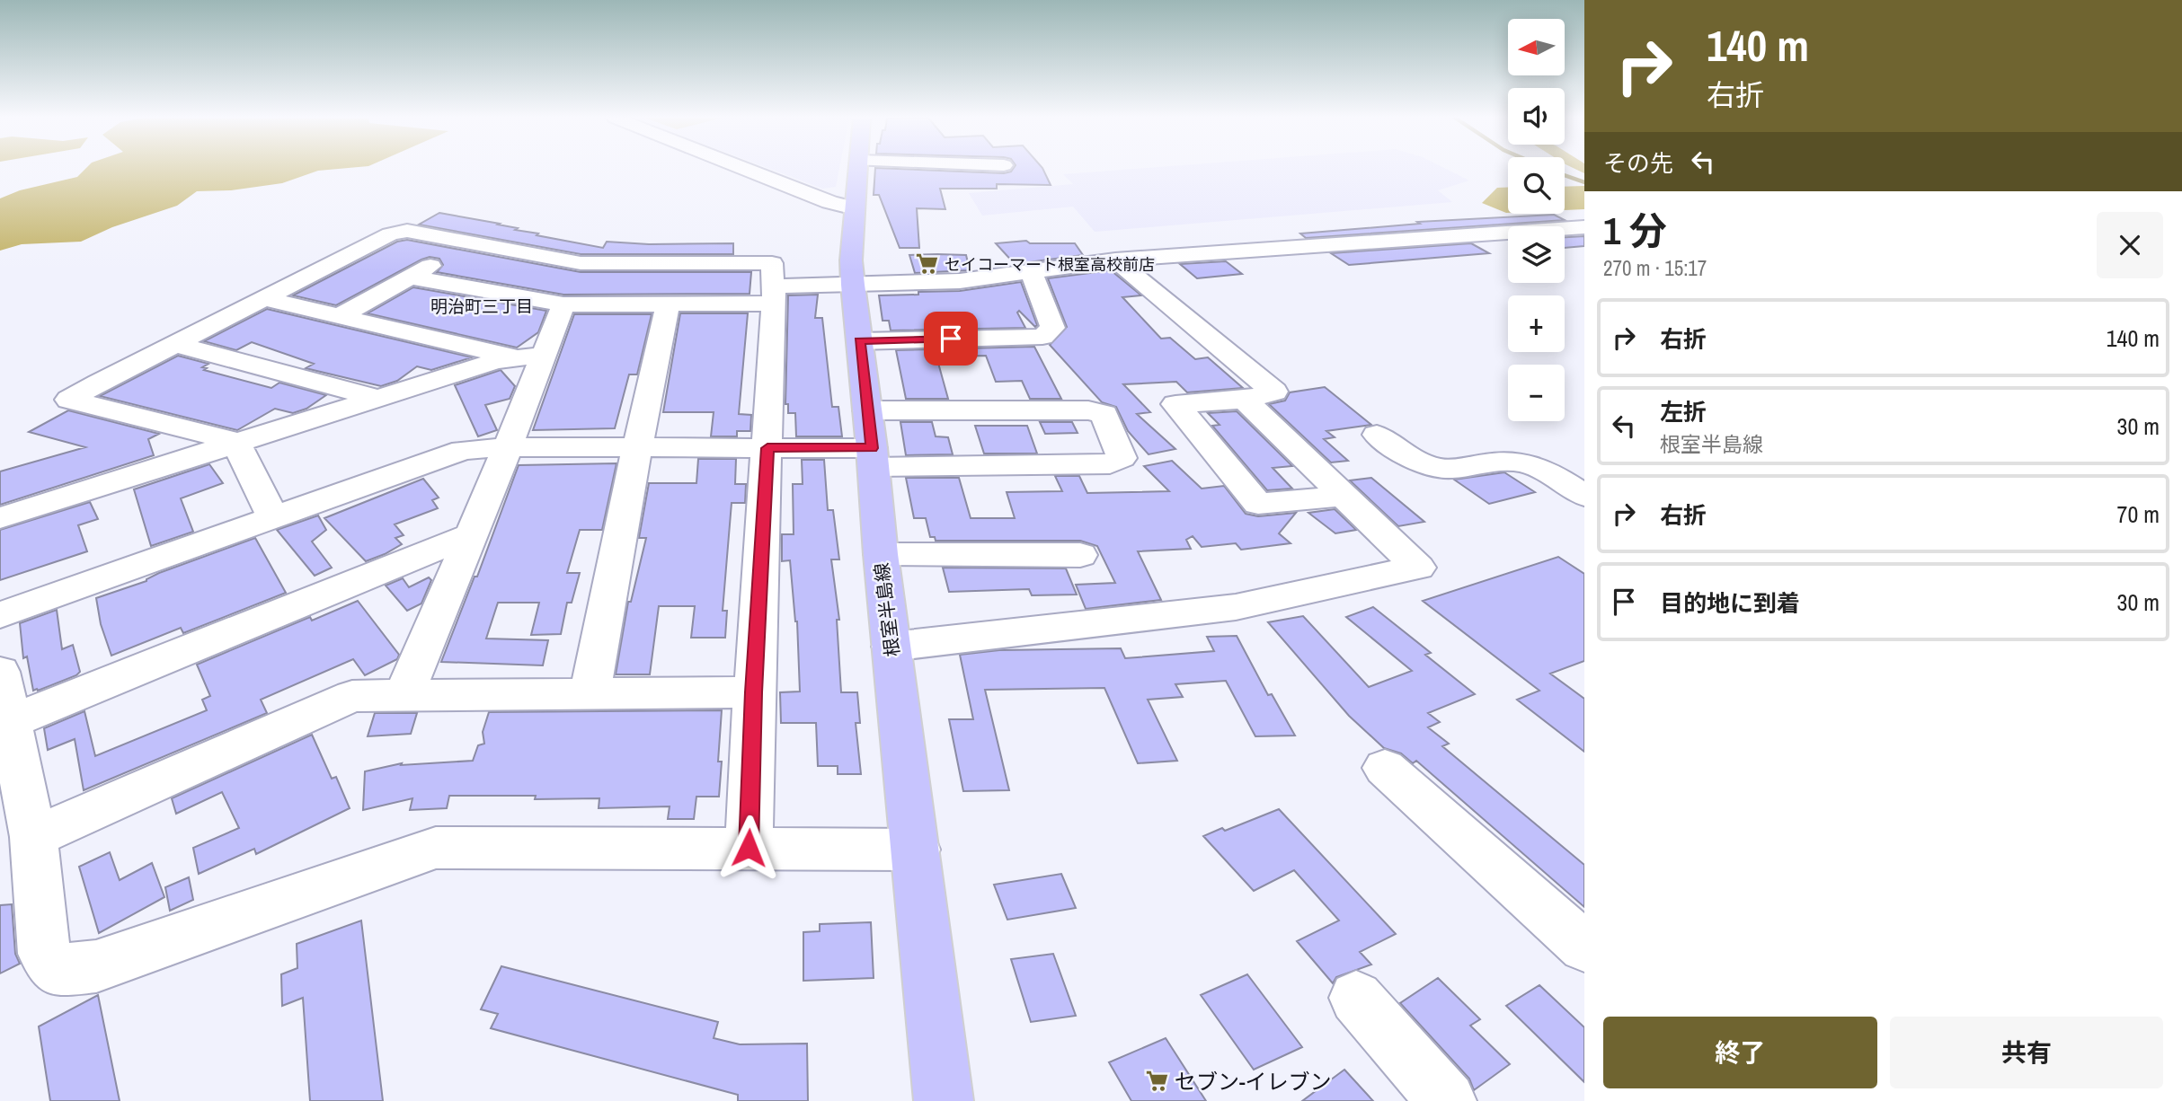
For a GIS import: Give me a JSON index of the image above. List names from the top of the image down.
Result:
{
  "streets": {
    "main road": ["根室半島線"]
  },
  "districts": ["明治町三丁目"],
  "places": {
    "supermarket": ["セイコーマート根室高校前店", "セブン-イレブン"]
  },
  "north": "left",
  "page": {
    "turn": ["140 m", "右折"],
    "map_buttons": ["+", "−"],
    "then": "その先",
    "heading": ["1 分", "270 m · 15:17"],
    "list": [
      {
        "name": "右折",
        "value": "140 m"
      },
      {
        "name": "左折",
        "note": "根室半島線",
        "value": "30 m"
      },
      {
        "name": "右折",
        "value": "70 m"
      },
      {
        "name": "目的地に到着",
        "value": "30 m"
      }
    ],
    "buttons": ["終了", "共有"]
  }
}
